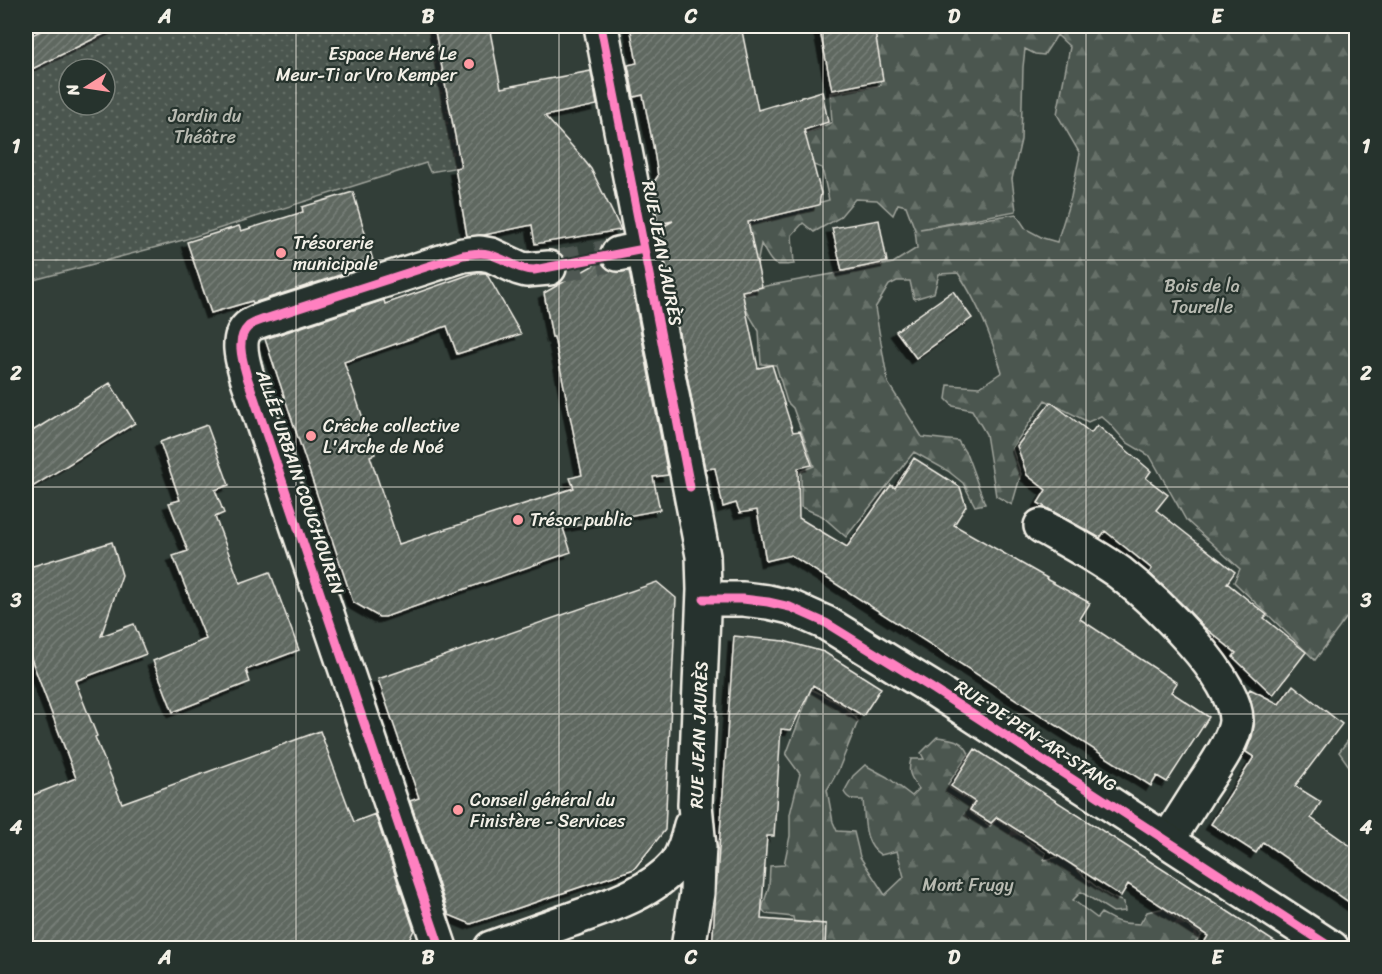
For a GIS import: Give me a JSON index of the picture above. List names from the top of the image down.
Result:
{
  "streets": {
    "street": ["RUE JEAN JAURÈS", "ALLÉE URBAIN COUCHOUREN", "RUE DE PEN-AR-STANG"]
  },
  "crossings": [
    ["RUE JEAN JAURÈS", "RUE DE PEN-AR-STANG"]
  ],
  "parks": ["Jardin du Théâtre", "Bois de la Tourelle", "Mont Frugy"],
  "places": [
    "Espace Hervé Le Meur-Ti ar Vro Kemper",
    "Trésorerie municipale",
    "Crêche collective L'Arche de Noé",
    "Trésor public",
    "Conseil général du Finistère - Services"
  ],
  "north": "left",
  "grid": {
    "columns": [
      "A",
      "B",
      "C",
      "D",
      "E"
    ],
    "rows": [
      "1",
      "2",
      "3",
      "4"
    ]
  }
}
